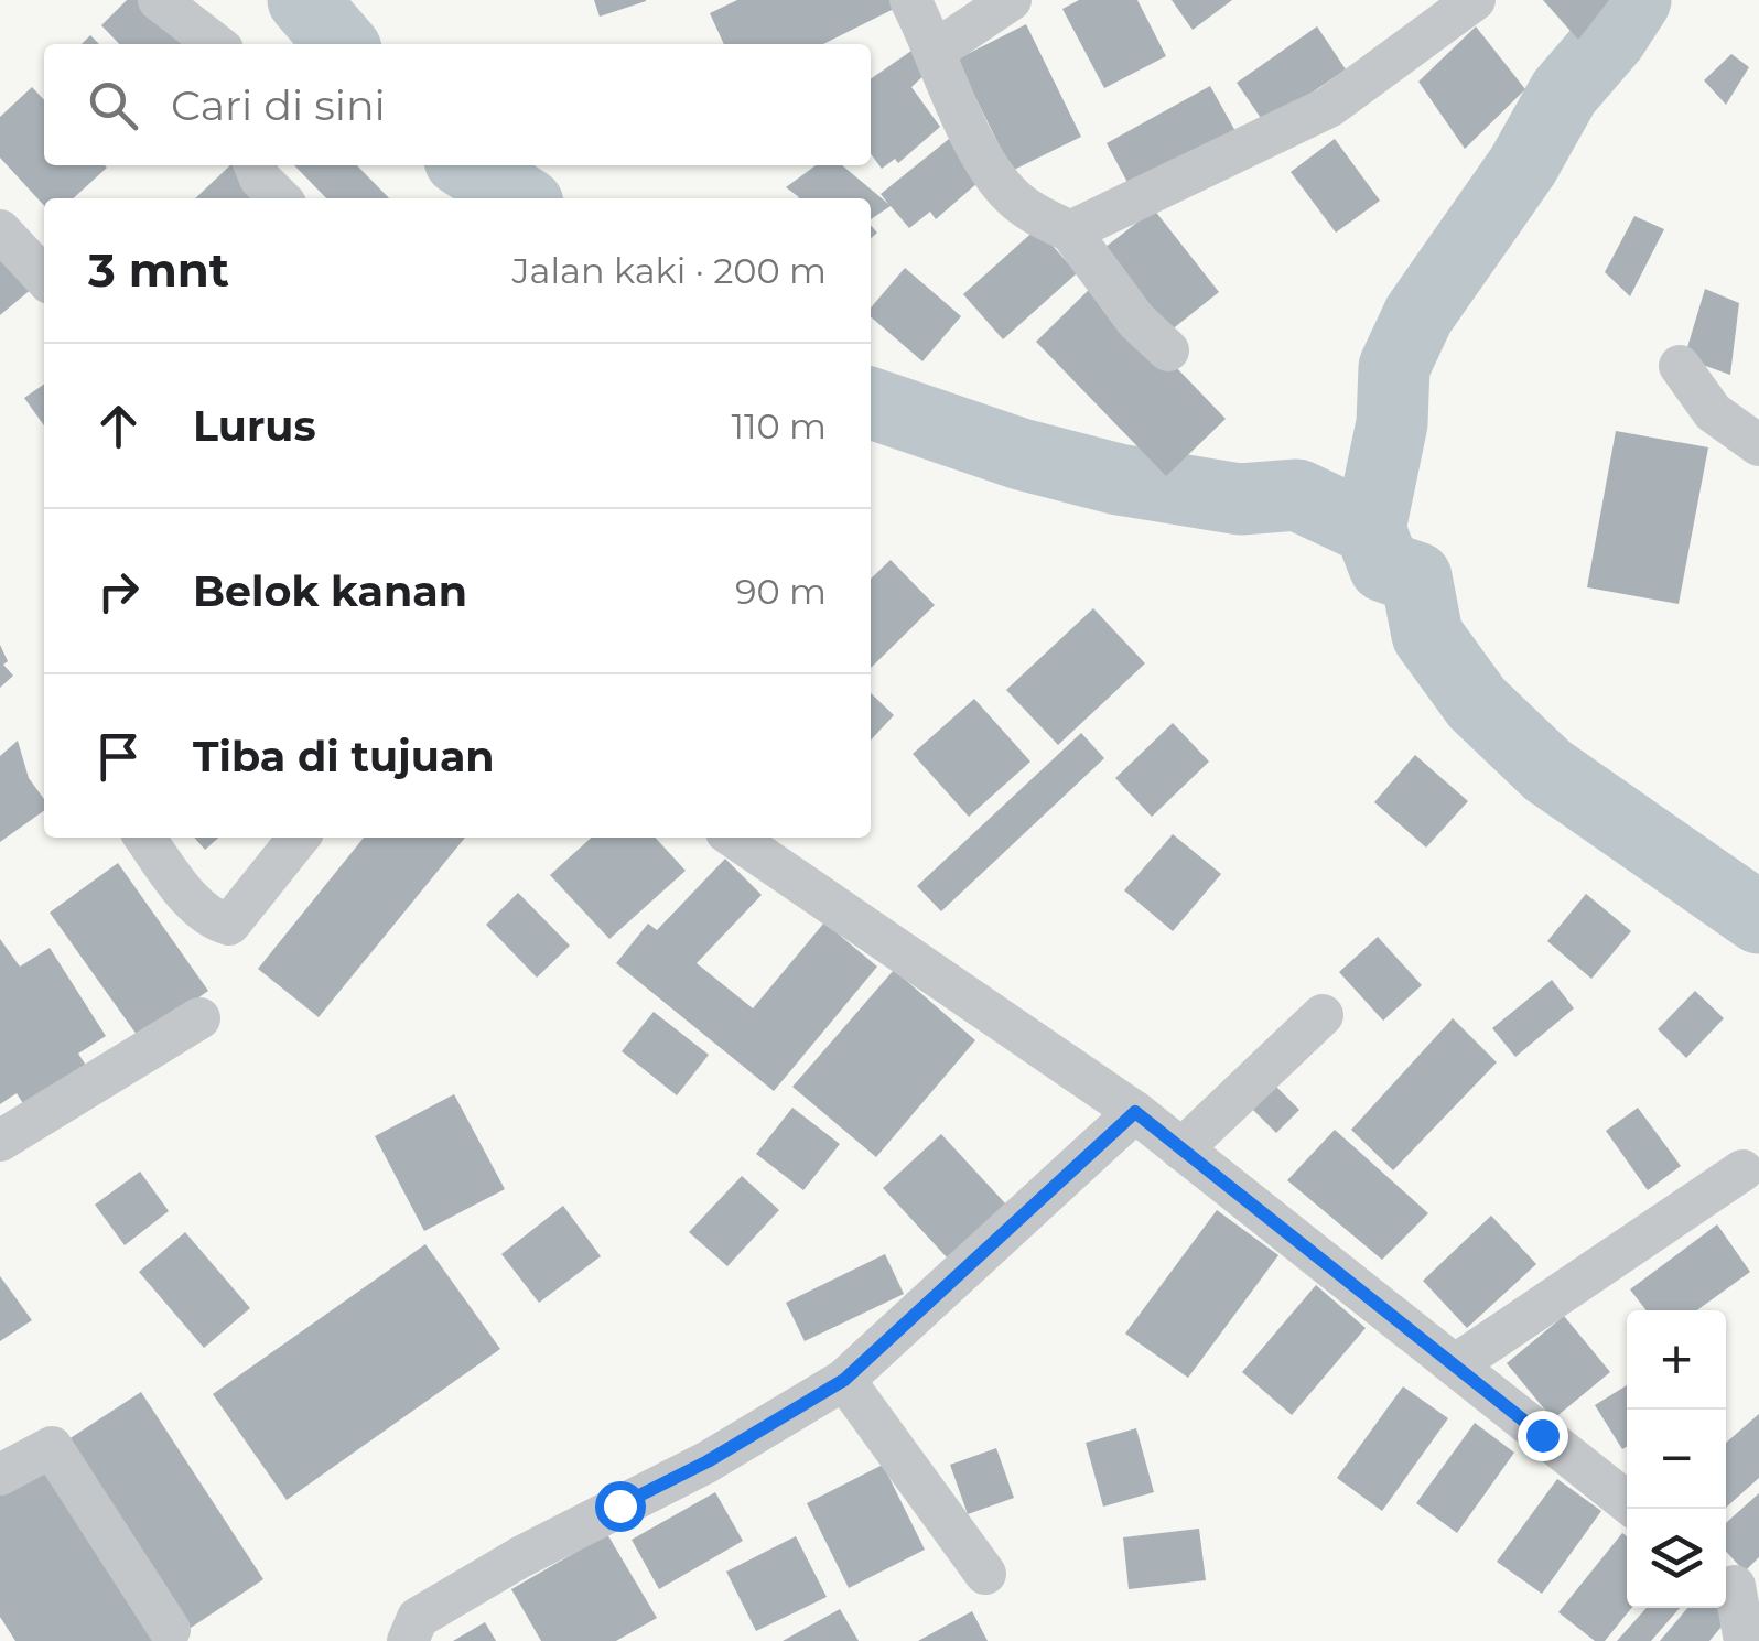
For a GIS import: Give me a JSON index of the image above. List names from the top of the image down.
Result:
{
  "page": {
    "search": "Cari di sini",
    "heading": ["3 mnt", "Jalan kaki · 200 m"],
    "list": [
      ["Lurus", "110 m"],
      ["Belok kanan", "90 m"],
      "Tiba di tujuan"
    ],
    "map_buttons": ["+", "−"]
  }
}
